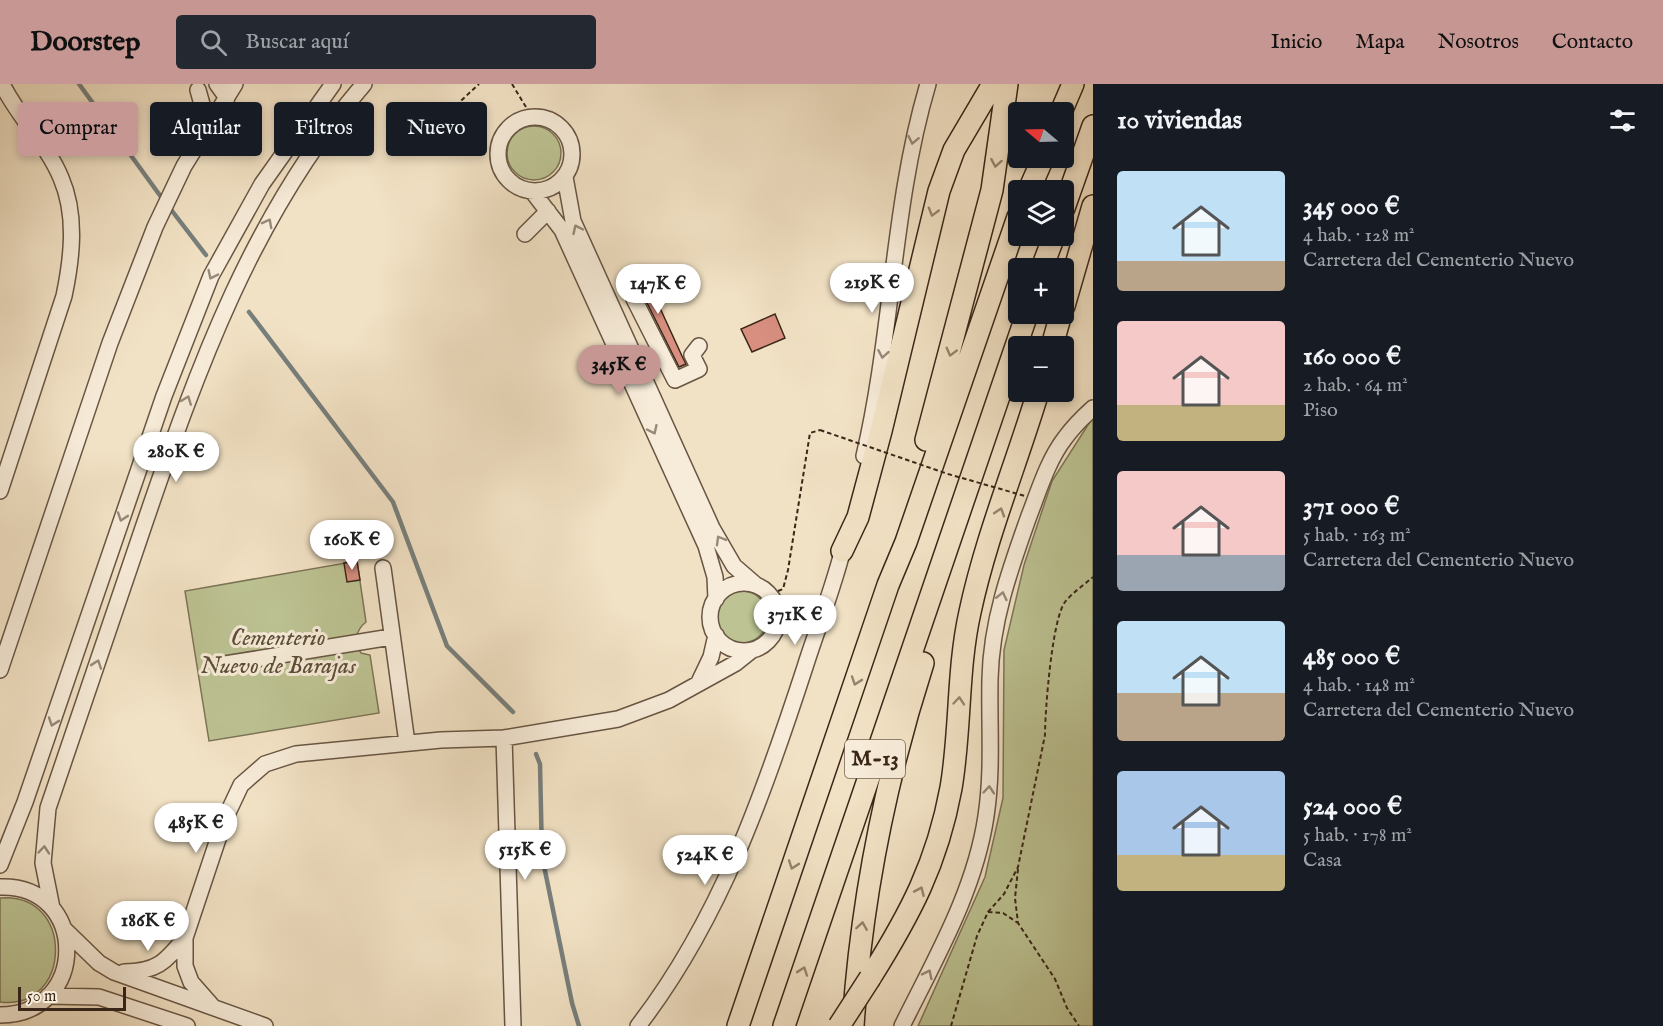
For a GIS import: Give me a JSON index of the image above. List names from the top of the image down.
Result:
{
  "streets": {
    "highway": ["M-13"]
  },
  "parks": ["Cementerio Nuevo de Barajas"],
  "scale_bar": "50 m",
  "north": "left",
  "page": {
    "header": "Doorstep",
    "search": "Buscar aquí",
    "nav": [
      "Inicio",
      "Mapa",
      "Nosotros",
      "Contacto"
    ],
    "heading": "10 viviendas",
    "map_buttons": ["+", "−"],
    "chip": [
      "Comprar",
      "Alquilar",
      "Filtros",
      "Nuevo"
    ],
    "list": [
      {
        "name": "345 000 €",
        "note": "4 hab. · 128 m² · Carretera del Cementerio Nuevo"
      },
      {
        "name": "160 000 €",
        "note": "2 hab. · 64 m² · Piso"
      },
      {
        "name": "371 000 €",
        "note": "5 hab. · 163 m² · Carretera del Cementerio Nuevo"
      },
      {
        "name": "485 000 €",
        "note": "4 hab. · 148 m² · Carretera del Cementerio Nuevo"
      },
      {
        "name": "524 000 €",
        "note": "5 hab. · 178 m² · Casa"
      }
    ],
    "price": [
      "219K €",
      "147K €",
      "345K €",
      "280K €",
      "160K €",
      "371K €",
      "485K €",
      "515K €",
      "524K €",
      "186K €"
    ],
    "scale": "50 m"
  }
}
